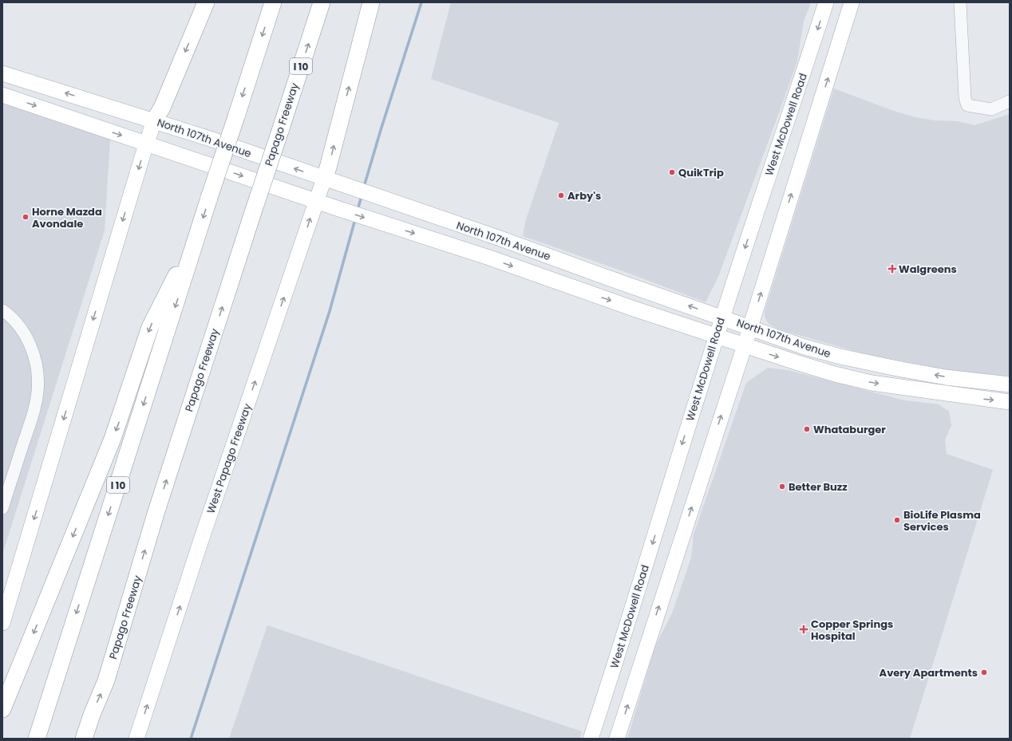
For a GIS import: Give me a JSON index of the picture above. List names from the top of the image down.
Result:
{
  "streets": {
    "highway": ["I 10", "Papago Freeway"],
    "main road": ["West McDowell Road", "North 107th Avenue", "West Papago Freeway"]
  },
  "crossings": [
    ["West McDowell Road", "North 107th Avenue"],
    ["North 107th Avenue", "West Papago Freeway"]
  ],
  "one_way": ["West Papago Freeway"],
  "places": {
    "other": [
      "QuikTrip",
      "Arby's",
      "Horne Mazda Avondale",
      "Whataburger",
      "Better Buzz",
      "BioLife Plasma Services",
      "Avery Apartments"
    ],
    "health": ["Walgreens", "Copper Springs Hospital"]
  }
}
